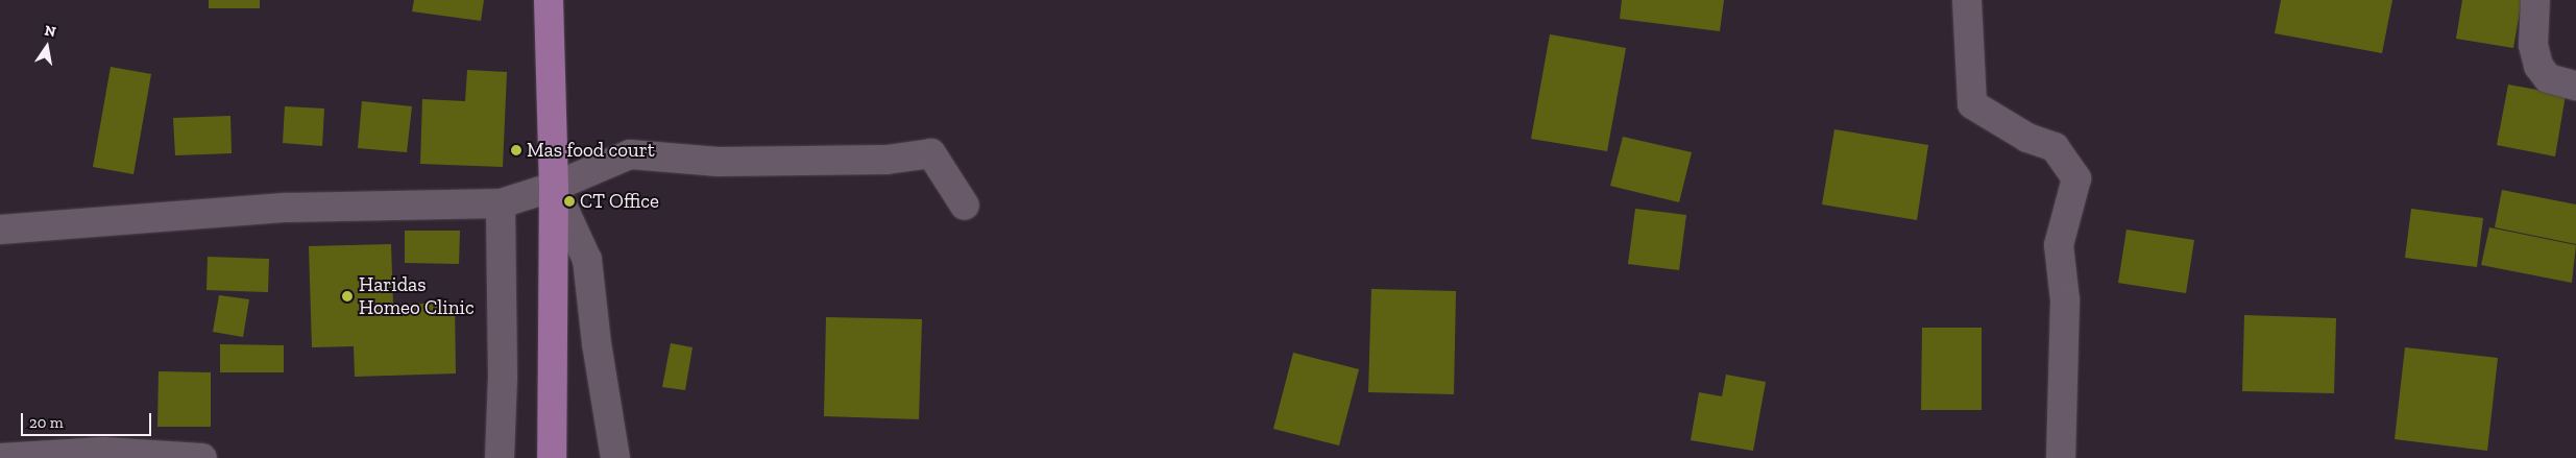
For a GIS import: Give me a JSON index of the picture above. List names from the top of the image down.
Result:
{
  "places": ["Mas food court", "CT Office", "Haridas Homeo Clinic"],
  "scale_bar": "20 m",
  "north": "top"
}
